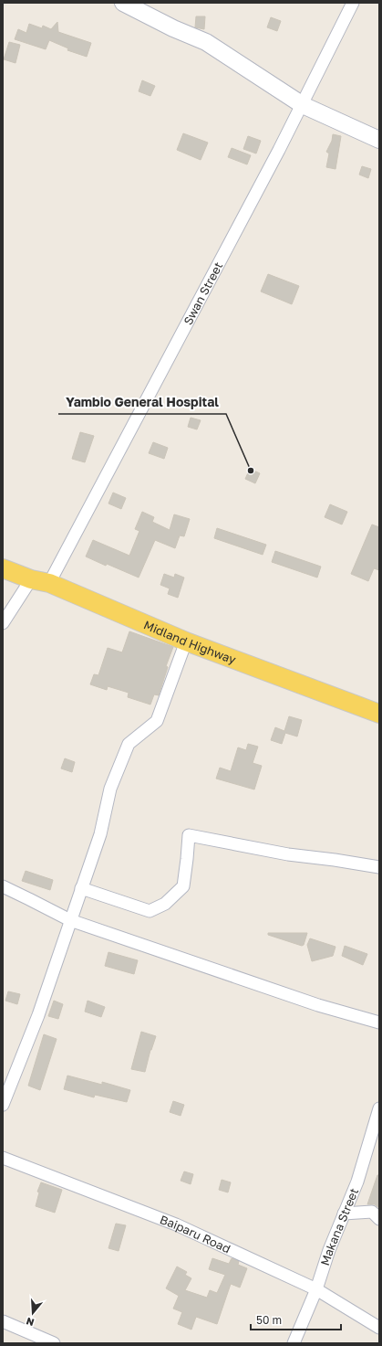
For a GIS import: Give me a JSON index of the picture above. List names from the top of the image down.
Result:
{
  "streets": {
    "main road": ["Midland Highway"],
    "street": ["Swan Street", "Makana Street", "Baiparu Road"]
  },
  "crossings": [
    ["Swan Street", "Midland Highway"],
    ["Makana Street", "Baiparu Road"]
  ],
  "places": ["Yambio General Hospital"],
  "scale_bar": "50 m",
  "north": "bottom"
}
